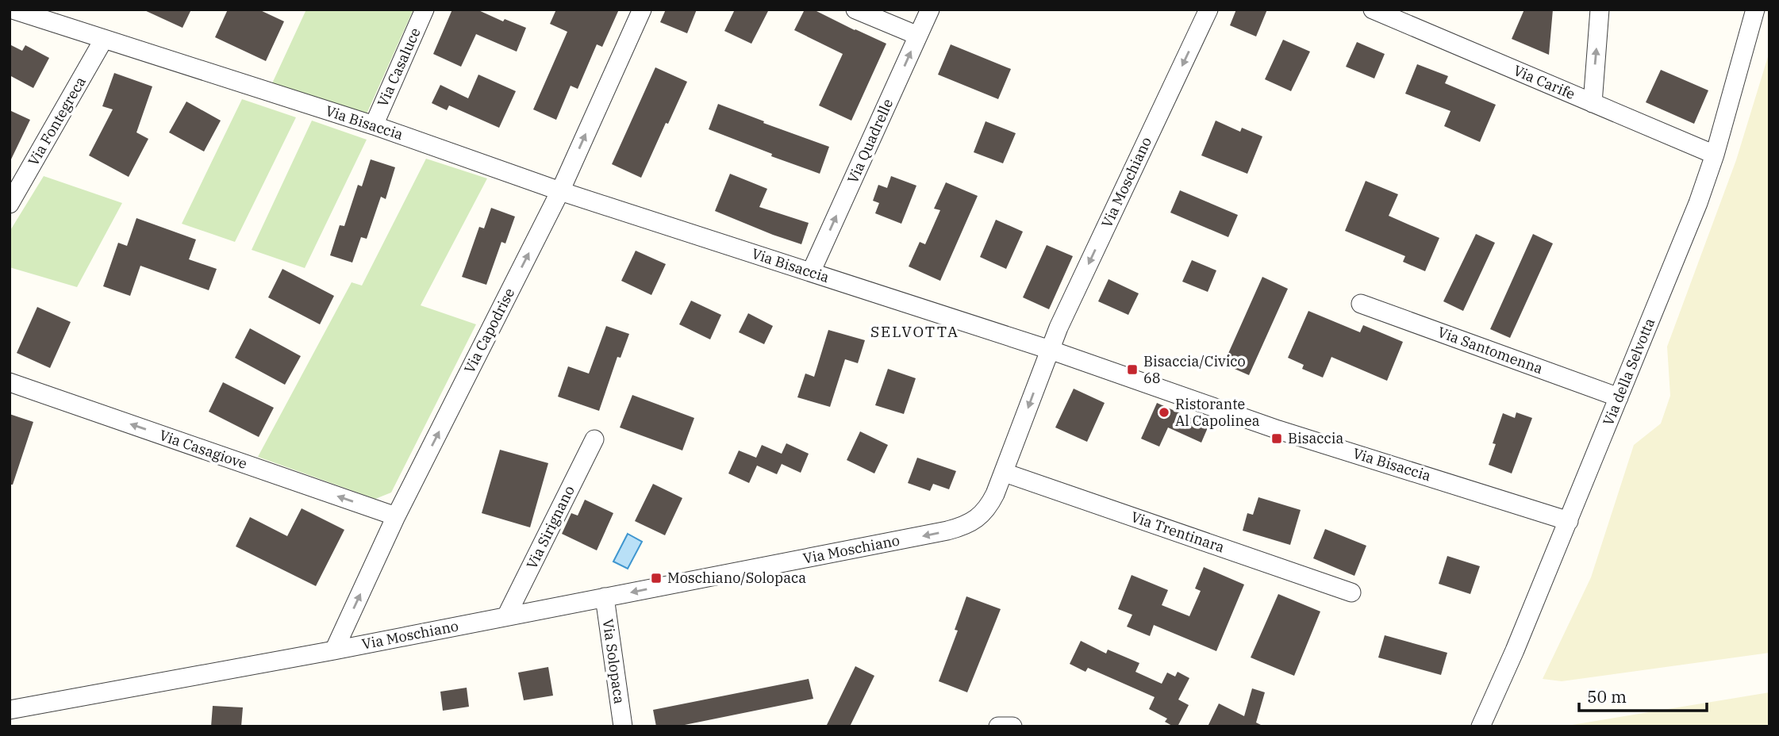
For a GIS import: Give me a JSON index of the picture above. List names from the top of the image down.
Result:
{
  "streets": {
    "street": [
      "Via Casaluce",
      "Via Carife",
      "Via Fontegreca",
      "Via Bisaccia",
      "Via Quadrelle",
      "Via Moschiano",
      "Via Capodrise",
      "Via Santomenna",
      "Via della Selvotta",
      "Via Casagiove",
      "Via Sirignano",
      "Via Trentinara",
      "Via Solopaca"
    ]
  },
  "crossings": [
    ["Via Casaluce", "Via Bisaccia"],
    ["Via Carife", "Via della Selvotta"],
    ["Via Fontegreca", "Via Bisaccia"],
    ["Via Bisaccia", "Via Quadrelle"],
    ["Via Bisaccia", "Via Moschiano"],
    ["Via Bisaccia", "Via Capodrise"],
    ["Via Bisaccia", "Via della Selvotta"],
    ["Via Moschiano", "Via Capodrise"],
    ["Via Moschiano", "Via Sirignano"],
    ["Via Moschiano", "Via Trentinara"],
    ["Via Moschiano", "Via Solopaca"],
    ["Via Capodrise", "Via Casagiove"],
    ["Via Santomenna", "Via della Selvotta"]
  ],
  "one_way": [
    "Via Quadrelle",
    "Via Moschiano",
    "Via Capodrise",
    "Via Casagiove"
  ],
  "districts": ["SELVOTTA"],
  "places": {
    "transit": ["Bisaccia/Civico 68", "Bisaccia", "Moschiano/Solopaca"],
    "other": ["Ristorante Al Capolinea"]
  },
  "scale_bar": "50 m"
}
